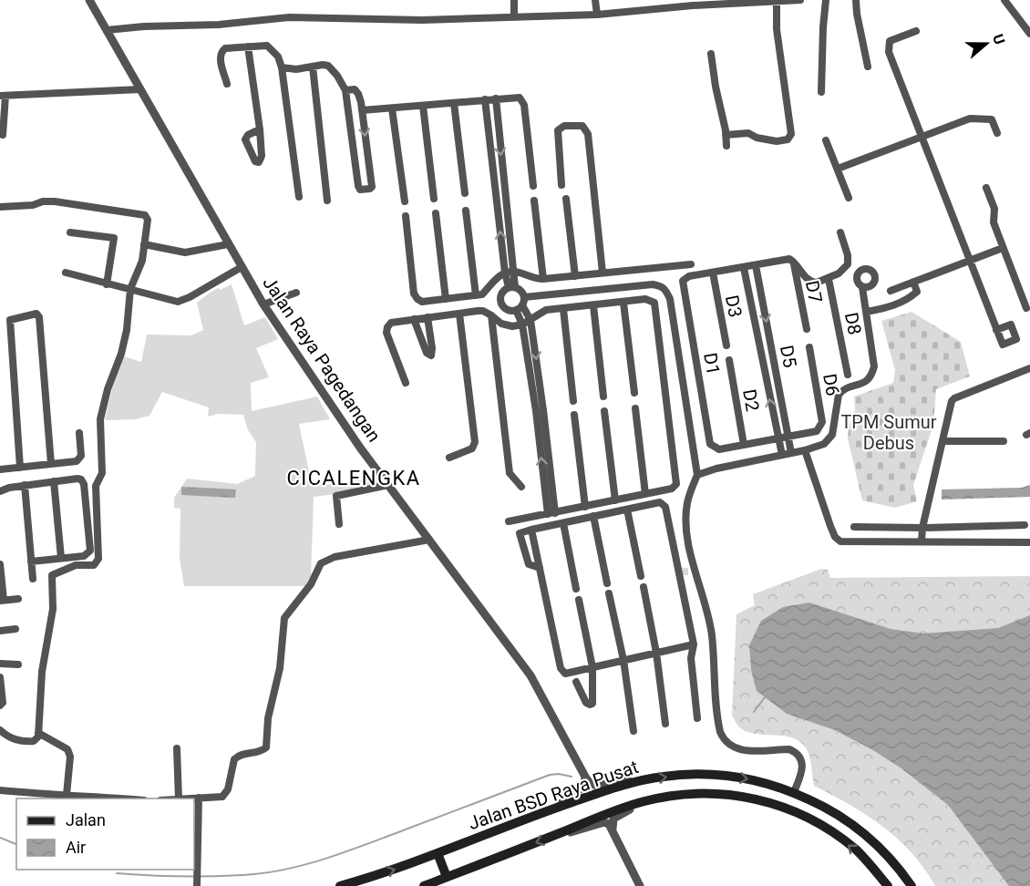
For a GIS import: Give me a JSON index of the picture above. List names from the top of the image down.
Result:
{
  "streets": {
    "main road": ["Jalan BSD Raya Pusat"],
    "street": [
      "D7",
      "D3",
      "D8",
      "D5",
      "Jalan Raya Pagedangan",
      "D1",
      "D6",
      "D2"
    ]
  },
  "crossings": [
    ["D3", "D1"],
    ["D5", "D6"],
    ["D1", "D2"]
  ],
  "districts": ["CICALENGKA"],
  "parks": ["TPM Sumur Debus"],
  "legend": ["Jalan", "Air"],
  "north": "right"
}
